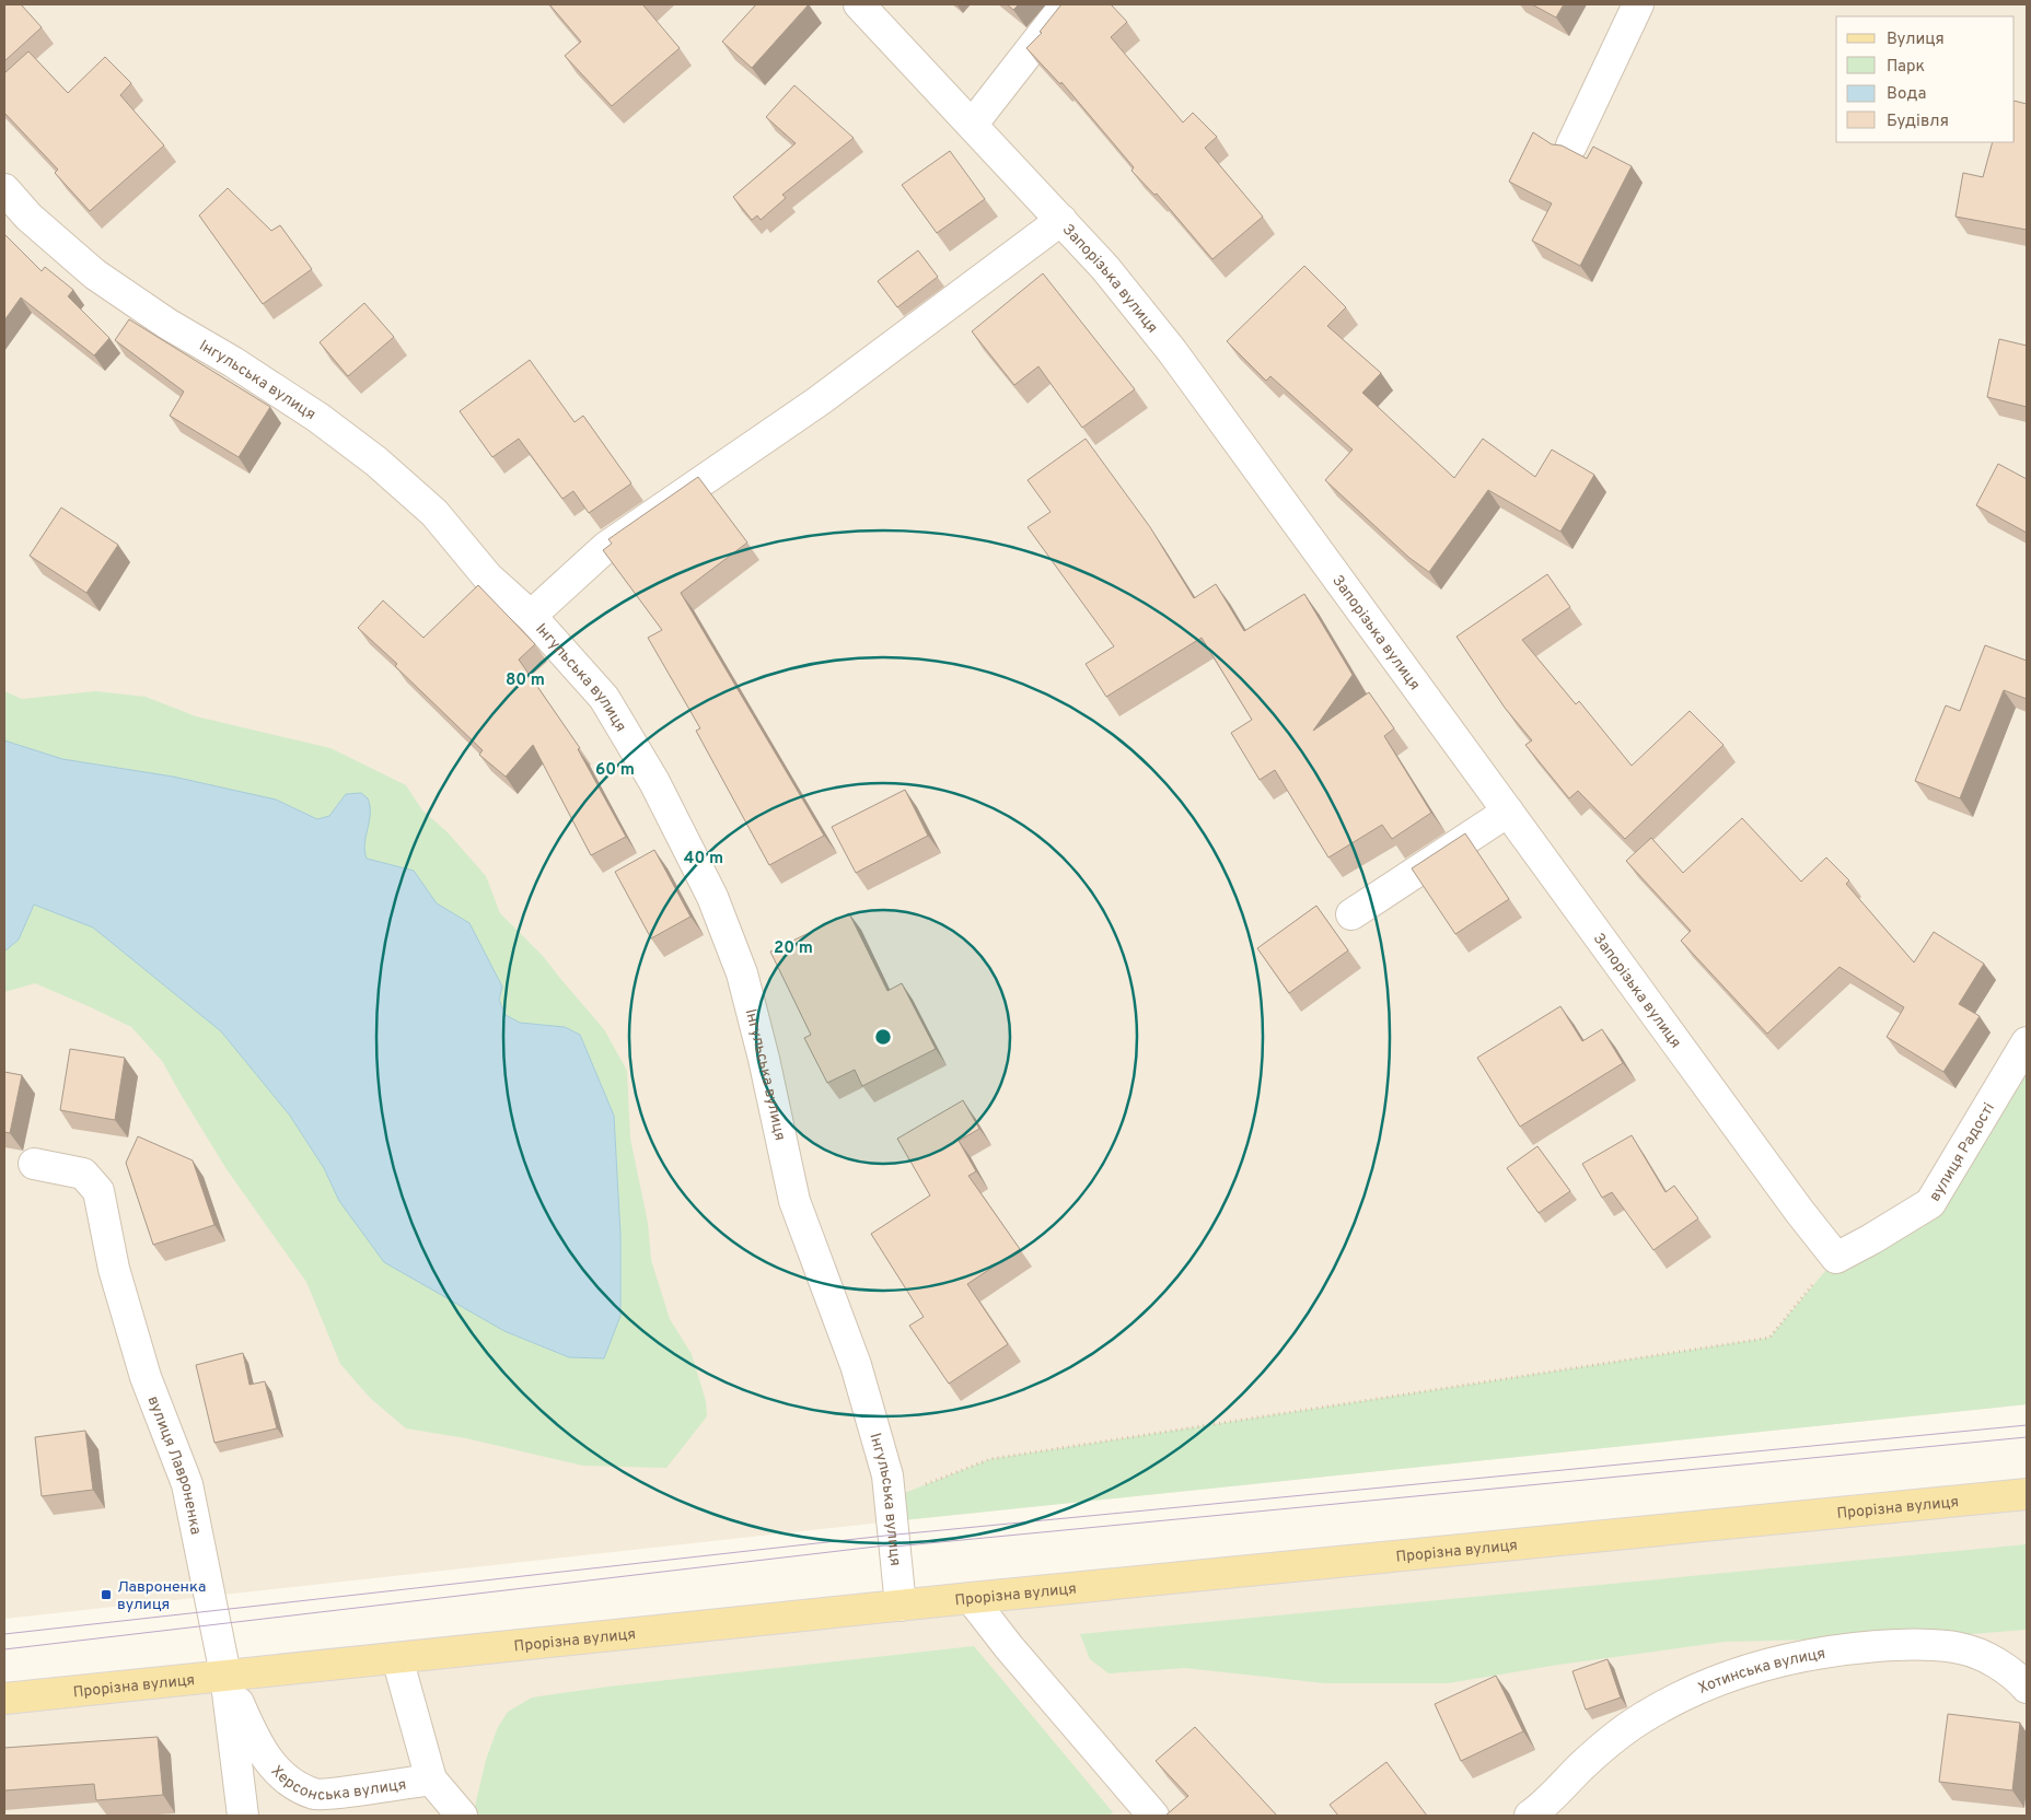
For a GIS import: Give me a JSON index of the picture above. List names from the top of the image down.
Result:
{
  "streets": {
    "main road": ["Прорізна вулиця"],
    "street": [
      "Запорізька вулиця",
      "Інгульська вулиця",
      "вулиця Радості",
      "вулиця Лавроненка",
      "Хотинська вулиця",
      "Херсонська вулиця"
    ]
  },
  "crossings": [
    ["Запорізька вулиця", "вулиця Радості"],
    ["Інгульська вулиця", "Прорізна вулиця"],
    ["вулиця Лавроненка", "Прорізна вулиця"],
    ["вулиця Лавроненка", "Херсонська вулиця"],
    ["Прорізна вулиця", "Херсонська вулиця"]
  ],
  "places": {
    "transit": ["Лавроненка вулиця"]
  },
  "legend": [
    "Вулиця",
    "Парк",
    "Вода",
    "Будівля"
  ],
  "rings": [
    "80 m",
    "60 m",
    "40 m",
    "20 m"
  ]
}
